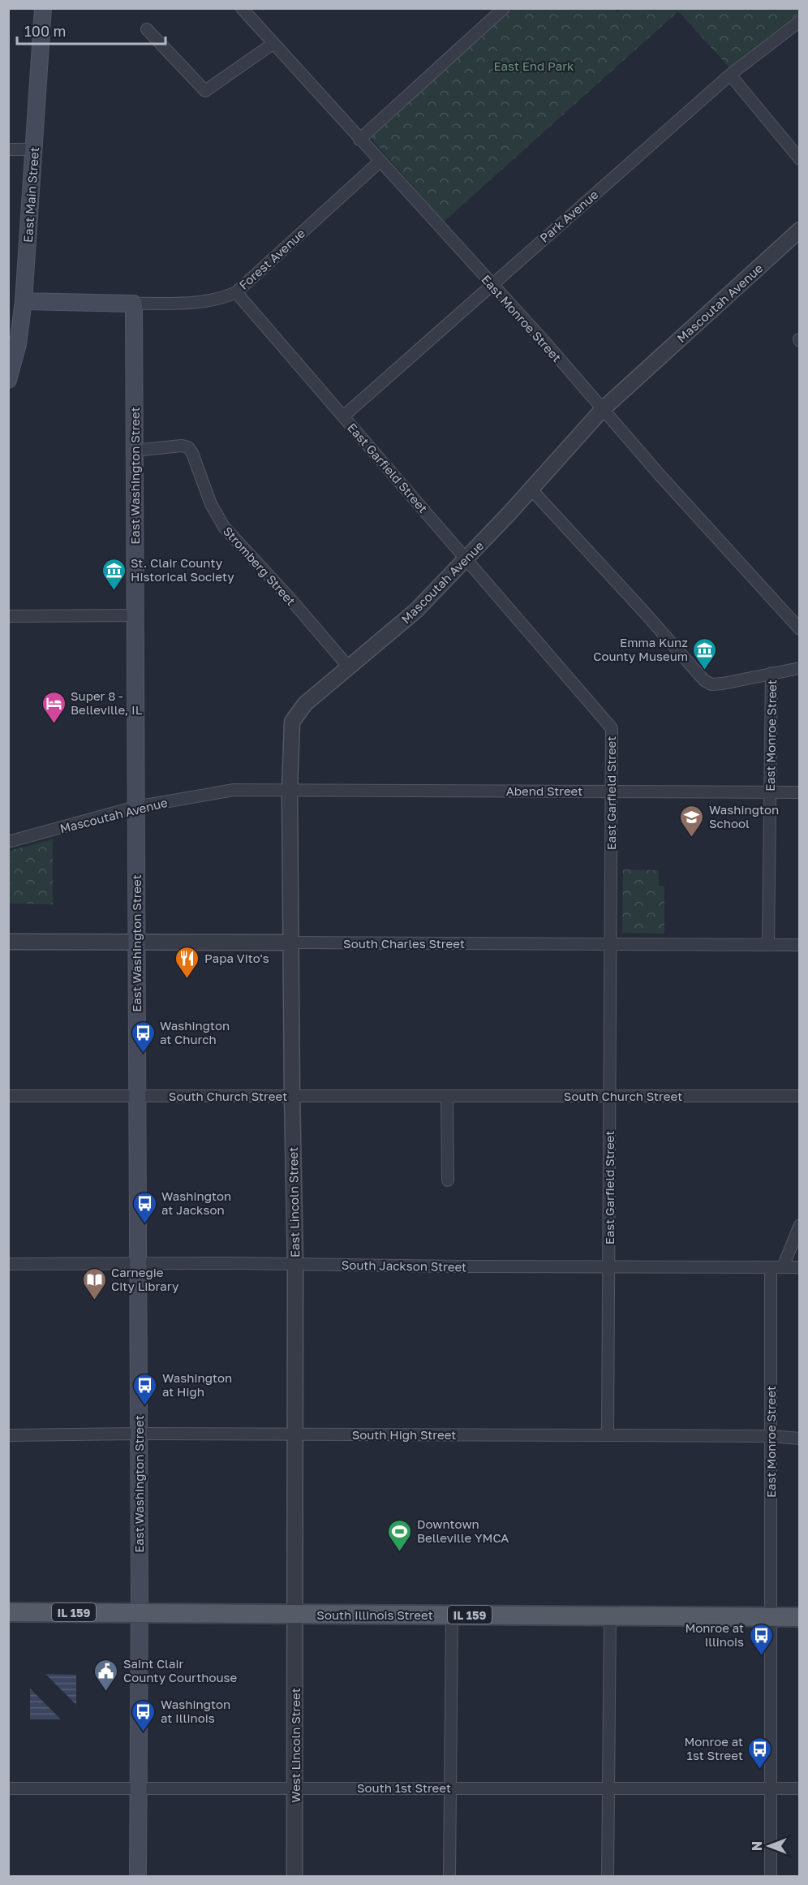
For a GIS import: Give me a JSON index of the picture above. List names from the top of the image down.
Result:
{
  "streets": {
    "main road": [
      "East Main Street",
      "Forest Avenue",
      "East Washington Street",
      "IL 159",
      "South Illinois Street"
    ],
    "street": [
      "Park Avenue",
      "Mascoutah Avenue",
      "East Monroe Street",
      "East Garfield Street",
      "Stromberg Street",
      "Abend Street",
      "South Charles Street",
      "South Church Street",
      "East Lincoln Street",
      "South Jackson Street",
      "South High Street",
      "West Lincoln Street",
      "South 1st Street"
    ]
  },
  "crossings": [
    ["East Main Street", "Forest Avenue"],
    ["Park Avenue", "East Monroe Street"],
    ["Park Avenue", "East Garfield Street"],
    ["Forest Avenue", "East Monroe Street"],
    ["Forest Avenue", "East Garfield Street"],
    ["Forest Avenue", "East Washington Street"],
    ["Mascoutah Avenue", "East Monroe Street"],
    ["Mascoutah Avenue", "East Garfield Street"],
    ["Mascoutah Avenue", "East Washington Street"],
    ["Mascoutah Avenue", "Stromberg Street"],
    ["Mascoutah Avenue", "Abend Street"],
    ["Mascoutah Avenue", "East Lincoln Street"],
    ["East Monroe Street", "Abend Street"],
    ["East Monroe Street", "South Charles Street"],
    ["East Monroe Street", "South Jackson Street"],
    ["East Monroe Street", "South High Street"],
    ["East Monroe Street", "South Illinois Street"],
    ["East Monroe Street", "South 1st Street"],
    ["East Garfield Street", "Abend Street"],
    ["East Garfield Street", "South Charles Street"],
    ["East Garfield Street", "South Church Street"],
    ["East Garfield Street", "South Jackson Street"],
    ["East Garfield Street", "South High Street"],
    ["East Washington Street", "Stromberg Street"],
    ["East Washington Street", "South Charles Street"],
    ["East Washington Street", "South Church Street"],
    ["East Washington Street", "South Jackson Street"],
    ["East Washington Street", "South High Street"],
    ["East Washington Street", "South Illinois Street"],
    ["East Washington Street", "South 1st Street"],
    ["Abend Street", "East Lincoln Street"],
    ["South Charles Street", "East Lincoln Street"],
    ["South Church Street", "East Lincoln Street"],
    ["East Lincoln Street", "South Jackson Street"],
    ["East Lincoln Street", "South High Street"],
    ["East Lincoln Street", "South Illinois Street"],
    ["East Lincoln Street", "West Lincoln Street"],
    ["South Illinois Street", "West Lincoln Street"],
    ["West Lincoln Street", "South 1st Street"]
  ],
  "parks": ["East End Park"],
  "places": {
    "museum": ["St. Clair County Historical Society", "Emma Kunz County Museum"],
    "hotel": ["Super 8 - Belleville, IL"],
    "school or university": ["Washington School"],
    "restaurant": ["Papa Vito's"],
    "bus stop": [
      "Washington at Church",
      "Washington at Jackson",
      "Washington at High",
      "Monroe at Illinois",
      "Washington at Illinois",
      "Monroe at 1st Street"
    ],
    "library": ["Carnegie City Library"],
    "sports": ["Downtown Belleville YMCA"],
    "public building": ["Saint Clair County Courthouse"]
  },
  "scale_bar": "100 m",
  "north": "left"
}
